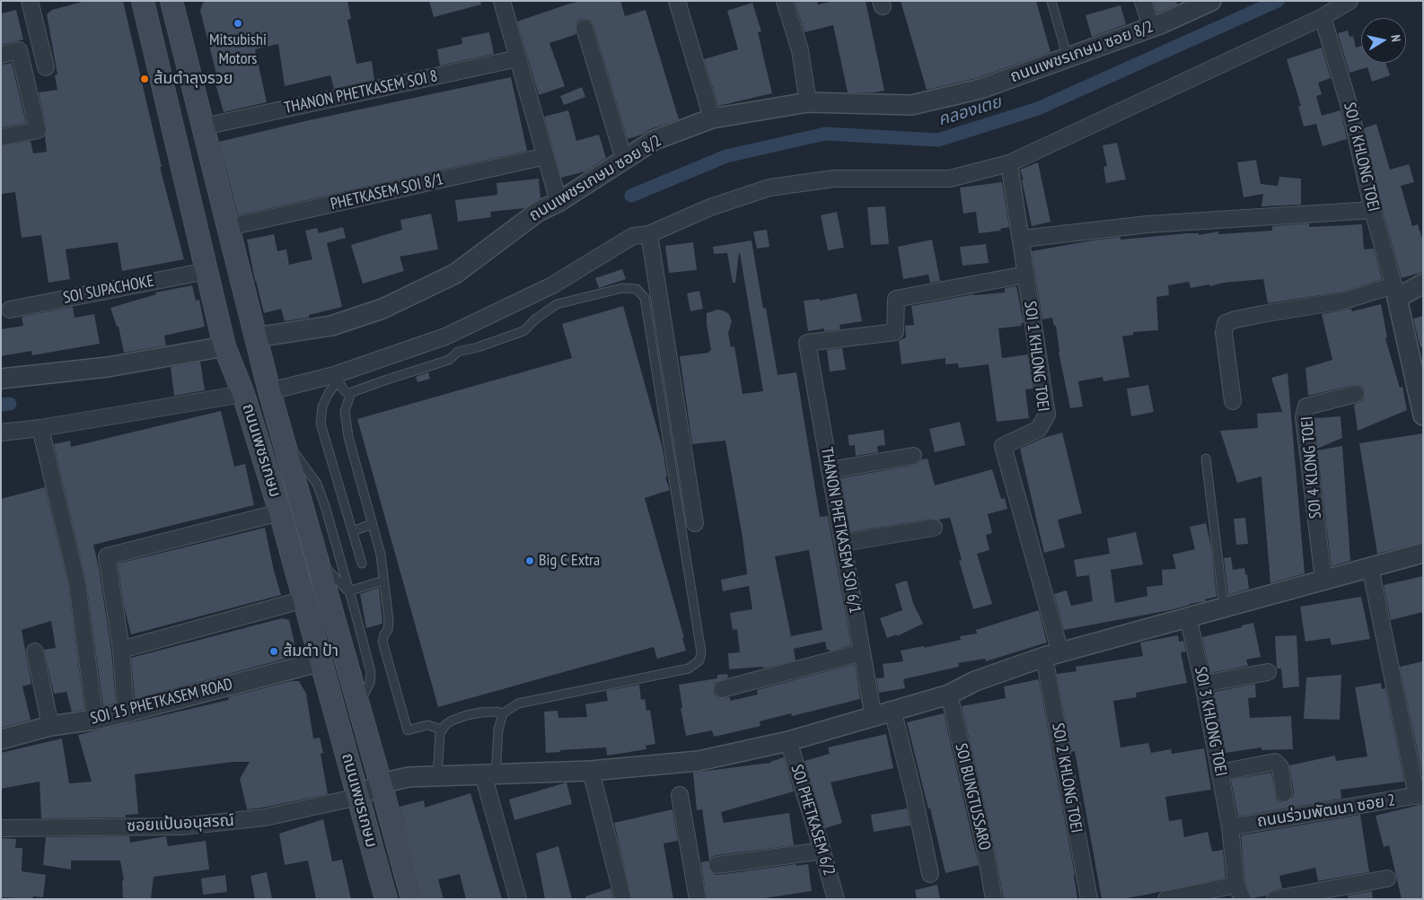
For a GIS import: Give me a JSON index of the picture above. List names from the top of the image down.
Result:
{
  "streets": {
    "main road": ["ถนนเพชรเกษม"],
    "street": [
      "ถนนเพชรเกษม ซอย 8/2",
      "THANON PHETKASEM SOI 8",
      "SOI 6 KHLONG TOEI",
      "PHETKASEM SOI 8/1",
      "SOI SUPACHOKE",
      "SOI 1 KHLONG TOEI",
      "SOI 4 KLONG TOEI",
      "THANON PHETKASEM SOI 6/1",
      "SOI 15 PHETKASEM ROAD",
      "SOI 3 KHLONG TOEI",
      "SOI 2 KHLONG TOEI",
      "SOI BUNGTUSSARO",
      "ถนนร่วมพัฒนา ซอย 2",
      "SOI PHETKASEM 6/2",
      "ซอยแป้นอนุสรณ์"
    ]
  },
  "crossings": [
    ["ถนนเพชรเกษม ซอย 8/2", "ถนนเพชรเกษม"],
    ["THANON PHETKASEM SOI 8", "ถนนเพชรเกษม"],
    ["PHETKASEM SOI 8/1", "ถนนเพชรเกษม"],
    ["SOI SUPACHOKE", "ถนนเพชรเกษม"],
    ["SOI 1 KHLONG TOEI", "THANON PHETKASEM SOI 6/1"],
    ["SOI 1 KHLONG TOEI", "SOI 2 KHLONG TOEI"],
    ["ถนนเพชรเกษม", "SOI 15 PHETKASEM ROAD"],
    ["ถนนเพชรเกษม", "ซอยแป้นอนุสรณ์"],
    ["SOI 3 KHLONG TOEI", "ถนนร่วมพัฒนา ซอย 2"]
  ],
  "water": ["คลองเตย"],
  "places": [
    "Mitsubishi Motors",
    "ส้มตำลุงรวย",
    "Big C Extra",
    "ส้มตำ ป้า"
  ],
  "north": "right"
}
